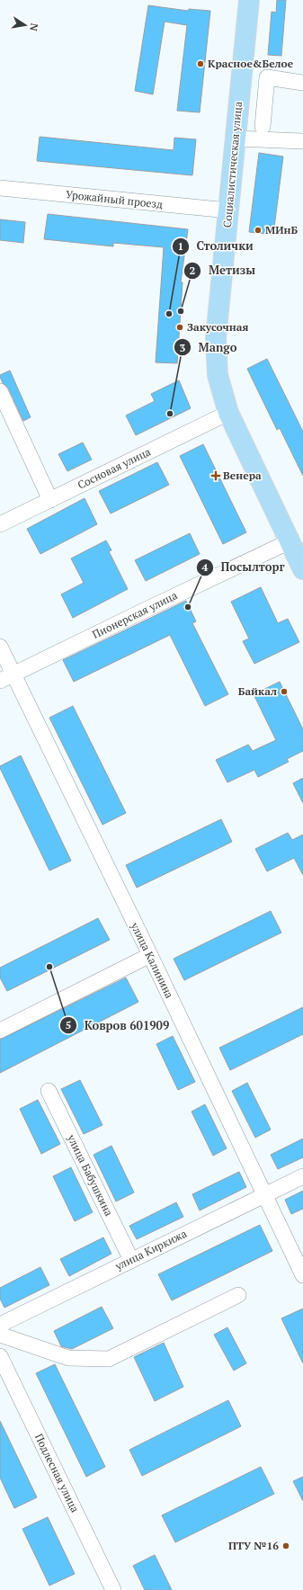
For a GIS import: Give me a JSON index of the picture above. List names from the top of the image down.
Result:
{
  "streets": {
    "main road": ["Социалистическая улица"],
    "street": [
      "Урожайный проезд",
      "Сосновая улица",
      "Пионерская улица",
      "улица Калинина",
      "улица Бабушкина",
      "улица Киркижа",
      "Подлесная улица"
    ]
  },
  "crossings": [
    ["Социалистическая улица", "Урожайный проезд"],
    ["Социалистическая улица", "Сосновая улица"],
    ["Социалистическая улица", "Пионерская улица"],
    ["Пионерская улица", "улица Калинина"],
    ["улица Калинина", "улица Киркижа"],
    ["улица Бабушкина", "улица Киркижа"]
  ],
  "places": {
    "other": [
      "Красное&Белое",
      "МИнБ",
      "Метизы",
      "Столички",
      "Закусочная",
      "Mango",
      "Посылторг",
      "Байкал",
      "Ковров 601909",
      "ПТУ №16"
    ],
    "health": ["Венера"]
  },
  "north": "right"
}
